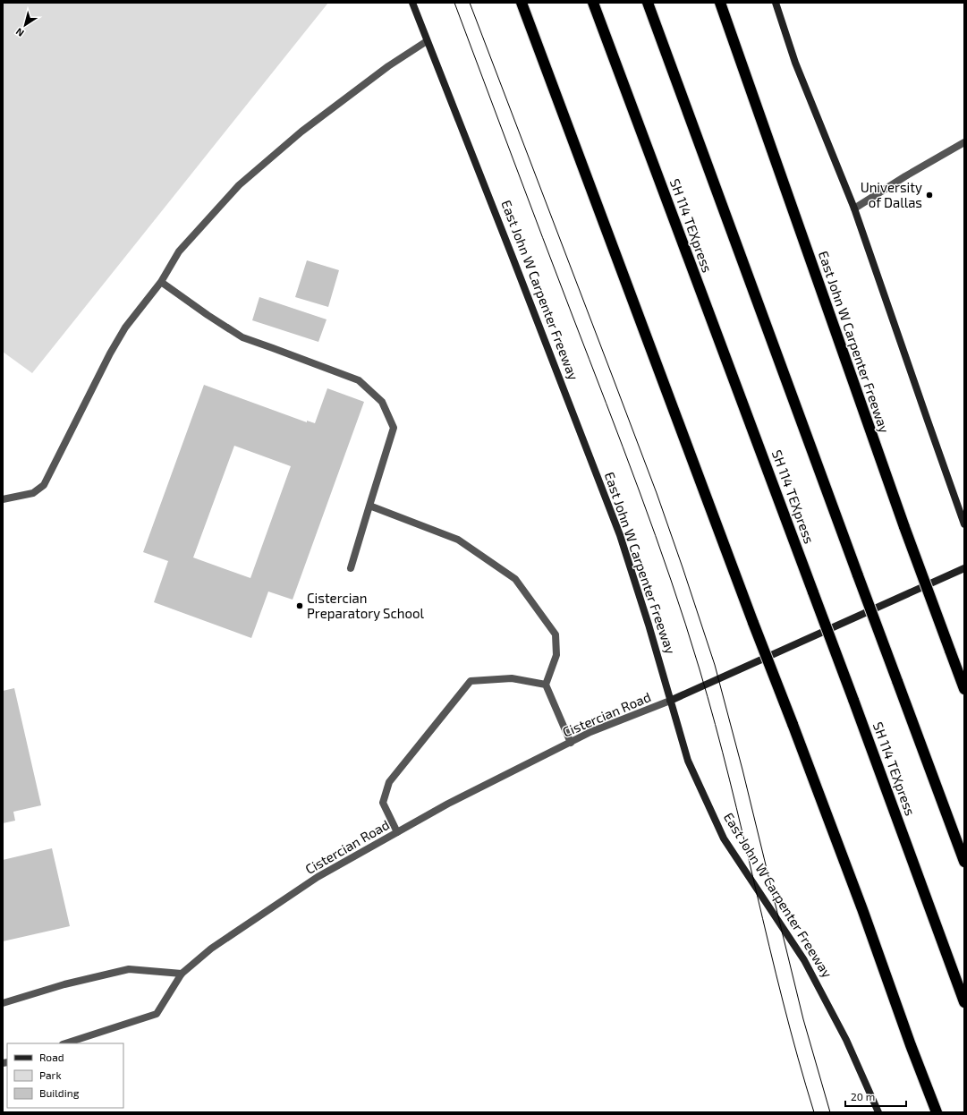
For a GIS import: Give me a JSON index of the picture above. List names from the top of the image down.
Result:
{
  "streets": {
    "highway": ["SH 114 TEXpress", "East John W Carpenter Freeway"],
    "street": ["Cistercian Road"]
  },
  "crossings": [
    ["East John W Carpenter Freeway", "Cistercian Road"]
  ],
  "places": ["University of Dallas", "Cistercian Preparatory School"],
  "legend": ["Road", "Park", "Building"],
  "scale_bar": "20 m",
  "north": "bottom left"
}
